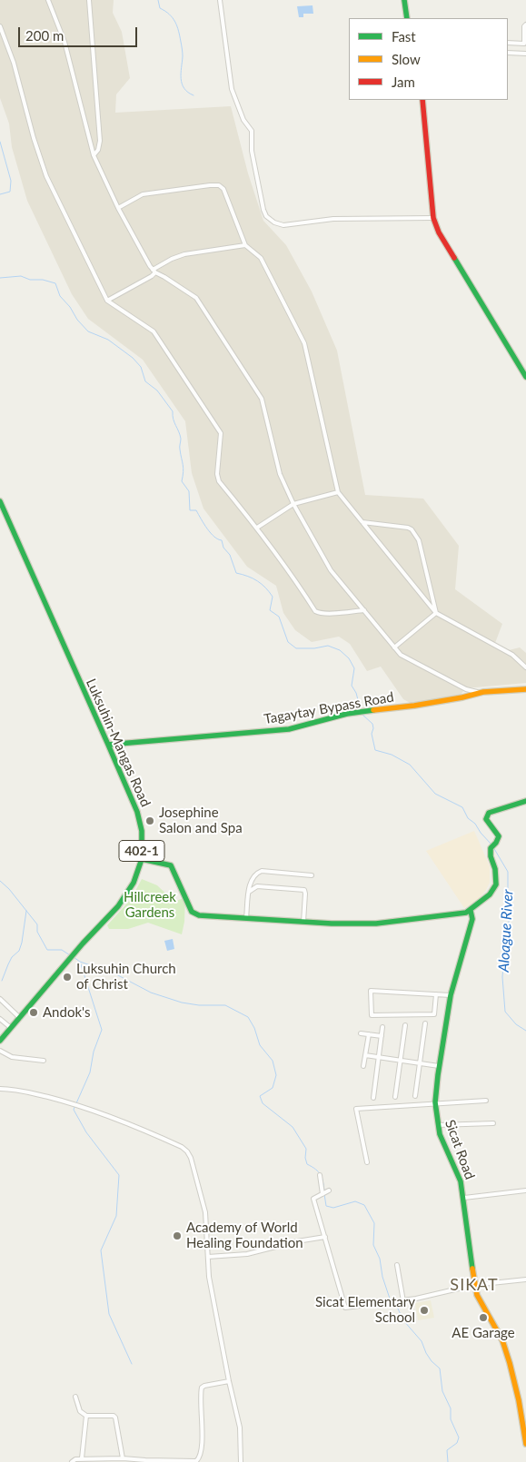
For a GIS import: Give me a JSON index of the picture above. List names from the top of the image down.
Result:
{
  "streets": {
    "street": [
      "Tagaytay Bypass Road",
      "Luksuhin-Mangas Road",
      "402-1",
      "Sicat Road"
    ]
  },
  "crossings": [
    ["Tagaytay Bypass Road", "Luksuhin-Mangas Road"]
  ],
  "districts": ["SIKAT"],
  "water": ["Aloague River"],
  "parks": ["Hillcreek Gardens"],
  "places": [
    "Josephine Salon and Spa",
    "Luksuhin Church of Christ",
    "Andok's",
    "Academy of World Healing Foundation",
    "Sicat Elementary School",
    "AE Garage"
  ],
  "legend": ["Fast", "Slow", "Jam"],
  "scale_bar": "200 m"
}
